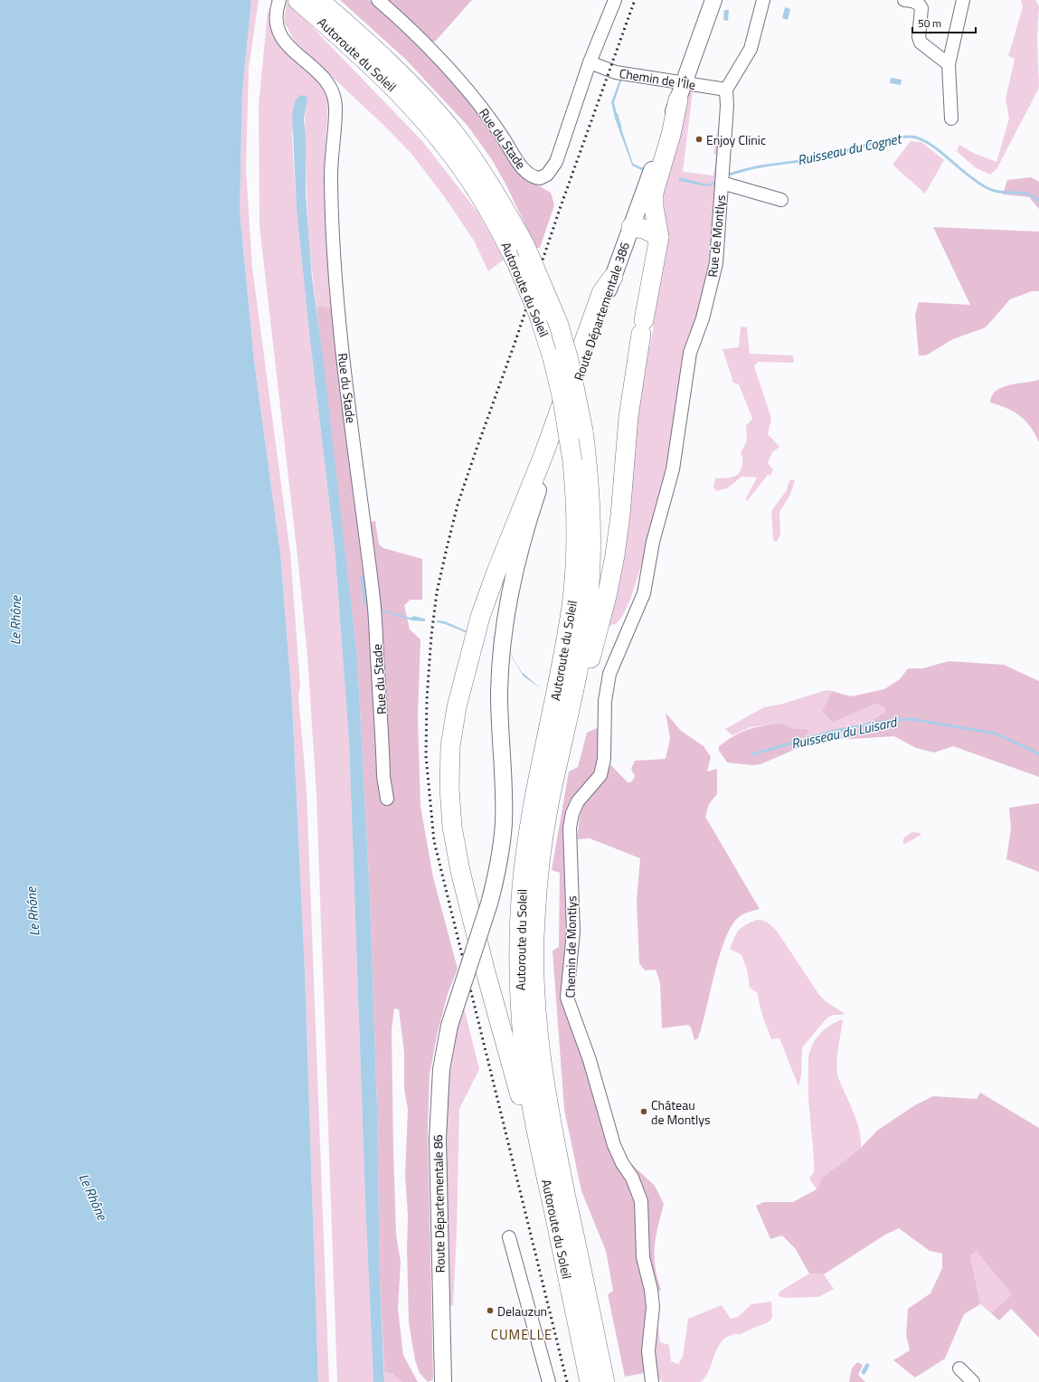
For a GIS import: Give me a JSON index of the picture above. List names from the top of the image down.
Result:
{
  "streets": {
    "highway": ["Autoroute du Soleil"],
    "main road": ["Route Départementale 386", "Route Départementale 86"],
    "street": [
      "Chemin de l'Île",
      "Rue du Stade",
      "Rue de Montlys",
      "Chemin de Montlys"
    ]
  },
  "crossings": [
    ["Chemin de l'Île", "Rue du Stade"],
    ["Chemin de l'Île", "Rue de Montlys"],
    ["Chemin de l'Île", "Route Départementale 386"],
    ["Rue de Montlys", "Chemin de Montlys"],
    ["Route Départementale 386", "Route Départementale 86"]
  ],
  "districts": ["CUMELLE"],
  "water": ["Ruisseau du Cognet", "Le Rhône", "Ruisseau du Luisard"],
  "places": ["Enjoy Clinic", "Château de Montlys", "Delauzun"],
  "scale_bar": "50 m"
}
